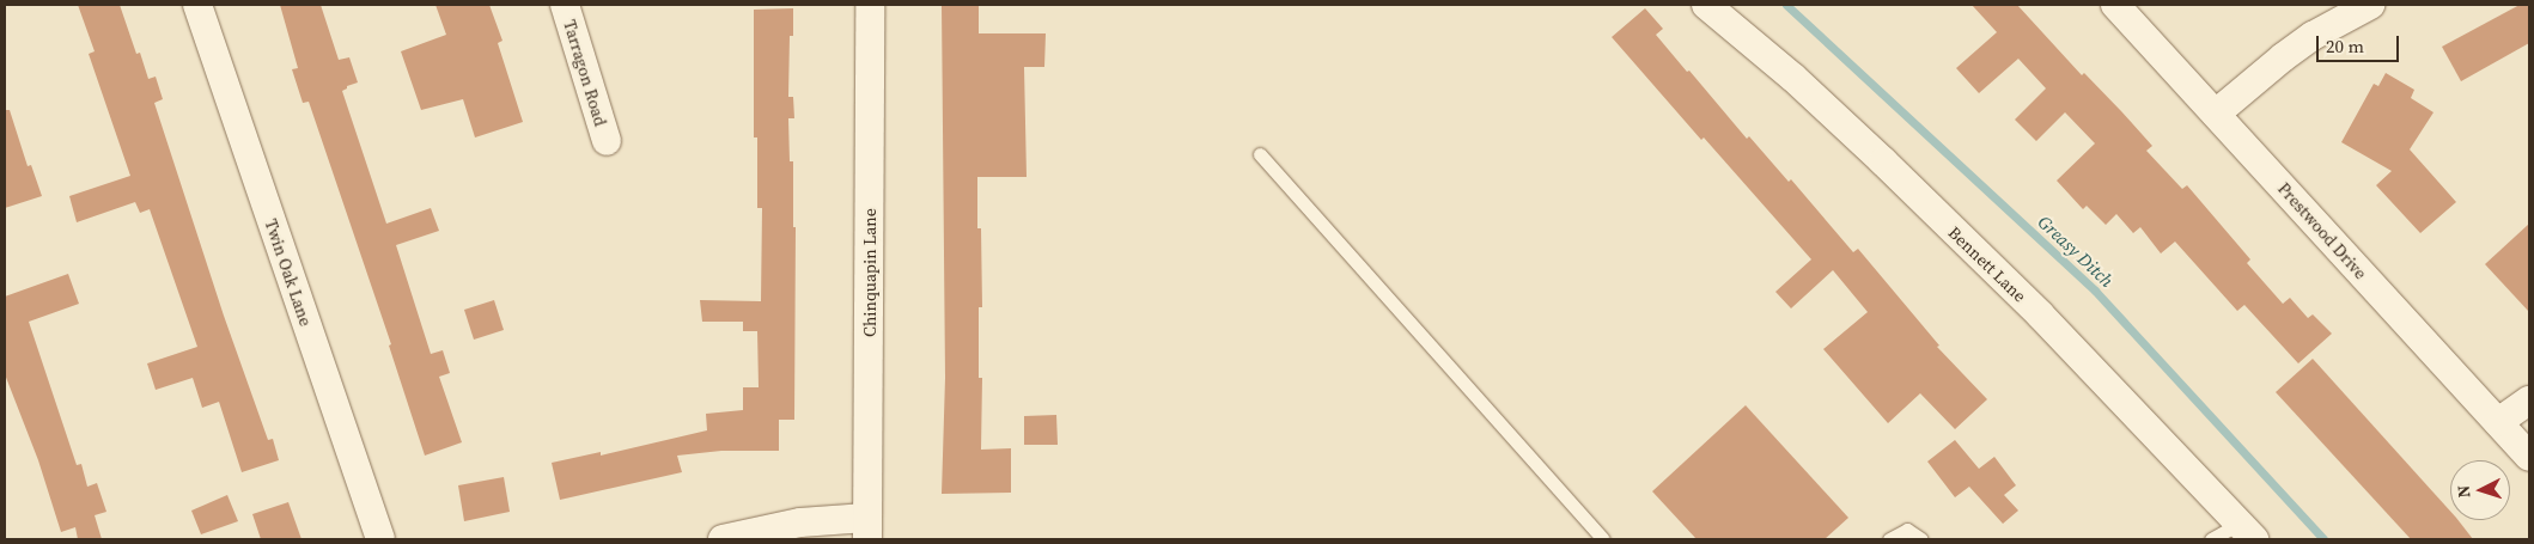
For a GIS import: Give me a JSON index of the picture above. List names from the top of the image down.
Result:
{
  "streets": {
    "street": [
      "Tarragon Road",
      "Prestwood Drive",
      "Bennett Lane",
      "Twin Oak Lane",
      "Chinquapin Lane"
    ]
  },
  "water": ["Greasy Ditch"],
  "scale_bar": "20 m",
  "north": "left"
}
